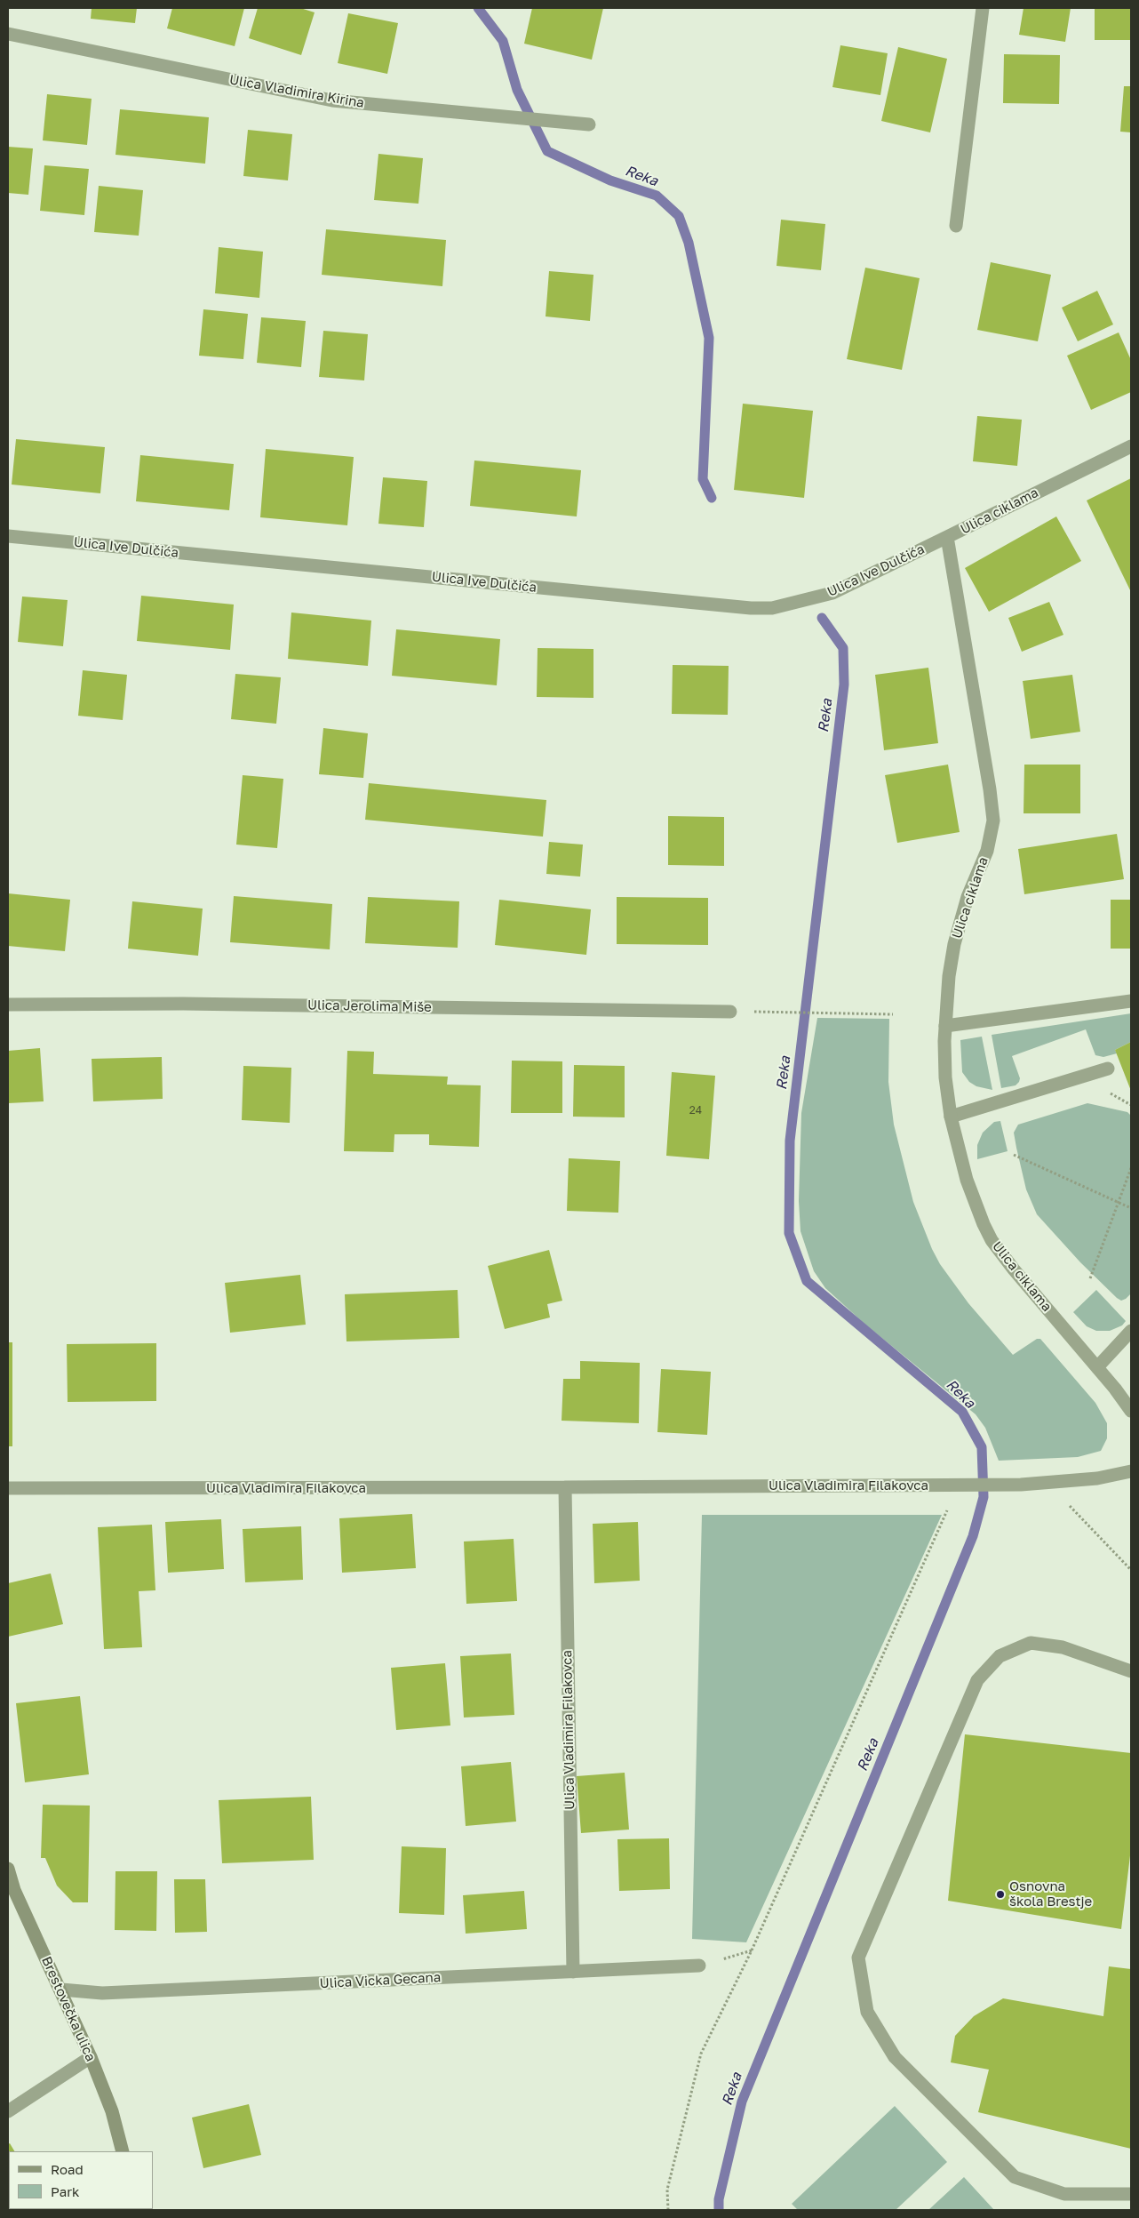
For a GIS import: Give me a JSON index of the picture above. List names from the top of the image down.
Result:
{
  "streets": {
    "street": [
      "Ulica Vladimira Kirina",
      "Ulica ciklama",
      "Ulica Ive Dulčića",
      "Ulica Jerolima Miše",
      "Ulica Vladimira Filakovca",
      "Ulica Vicka Gecana",
      "Brestovečka ulica"
    ]
  },
  "crossings": [
    ["Ulica ciklama", "Ulica Ive Dulčića"],
    ["Ulica Vladimira Filakovca", "Ulica Vicka Gecana"],
    ["Ulica Vicka Gecana", "Brestovečka ulica"]
  ],
  "water": ["Reka"],
  "places": ["Osnovna škola Brestje"],
  "house_numbers": ["24"],
  "legend": ["Road", "Park"]
}
